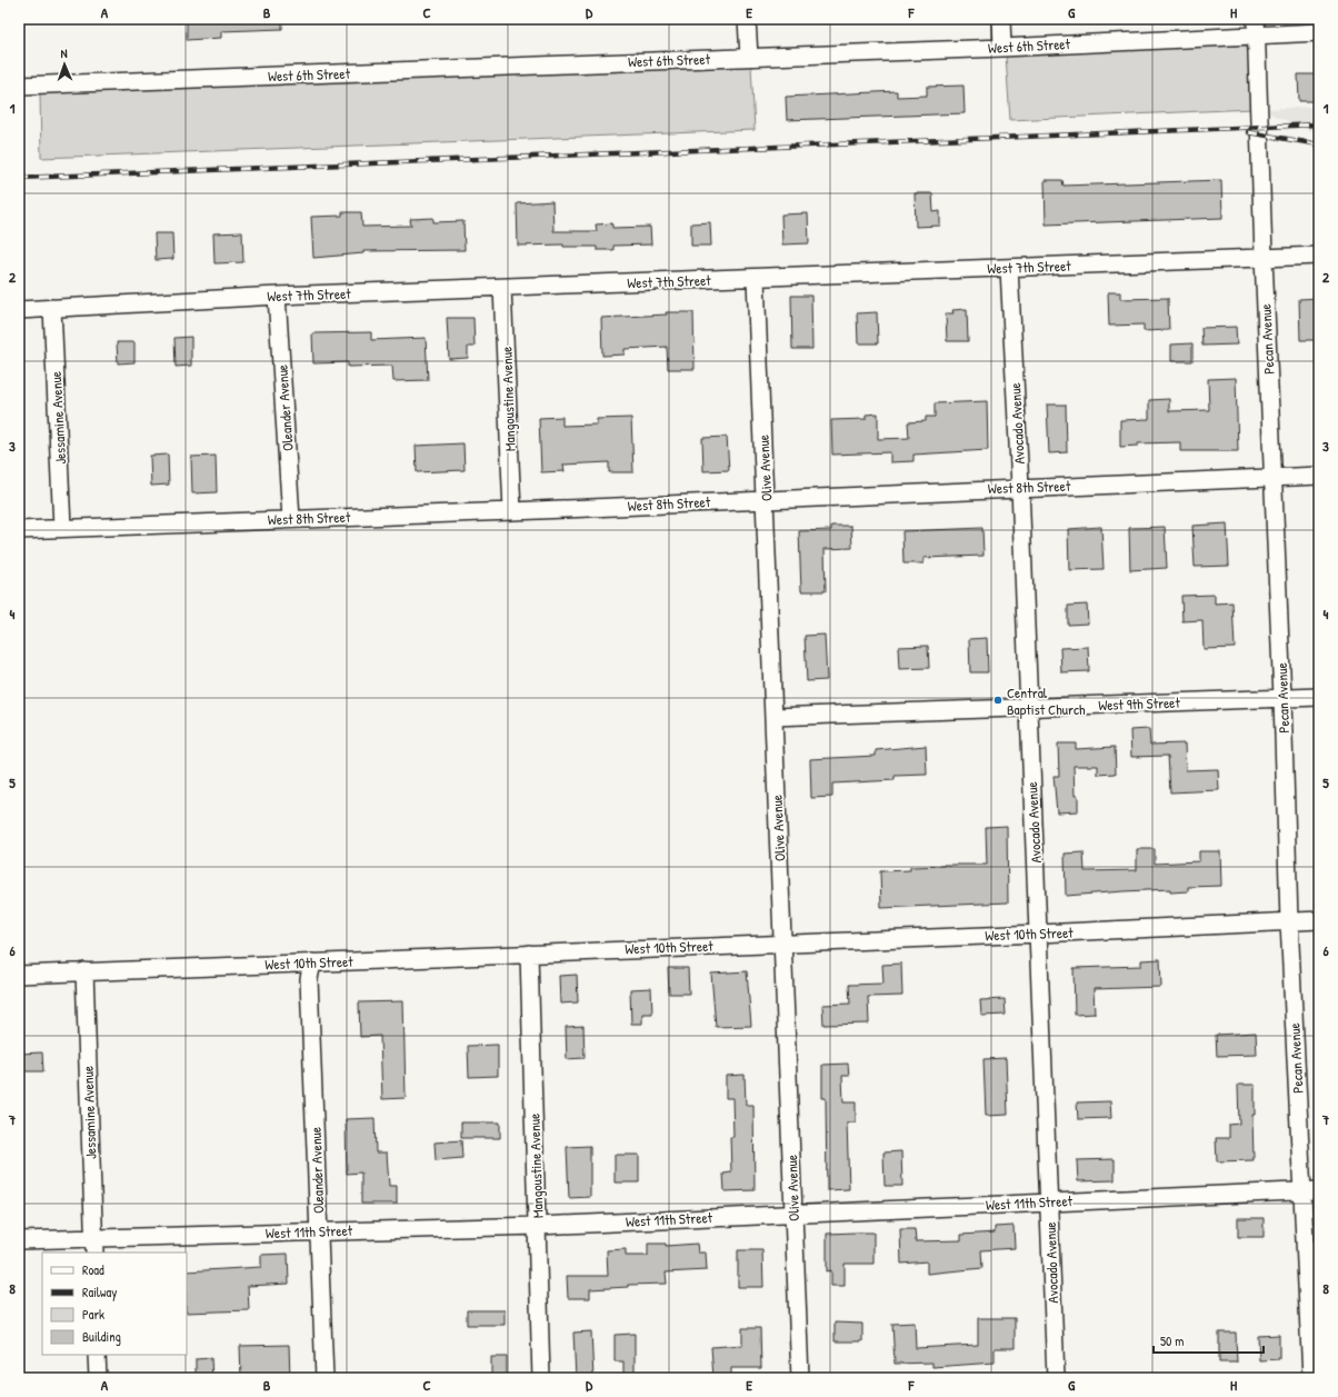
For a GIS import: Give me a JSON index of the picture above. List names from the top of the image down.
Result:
{
  "streets": {
    "street": [
      "West 6th Street",
      "West 7th Street",
      "Pecan Avenue",
      "Mangoustine Avenue",
      "Oleander Avenue",
      "Jessamine Avenue",
      "Avocado Avenue",
      "Olive Avenue",
      "West 8th Street",
      "West 9th Street",
      "West 10th Street",
      "West 11th Street"
    ]
  },
  "crossings": [
    ["West 6th Street", "Pecan Avenue"],
    ["West 7th Street", "Pecan Avenue"],
    ["West 7th Street", "Mangoustine Avenue"],
    ["West 7th Street", "Oleander Avenue"],
    ["West 7th Street", "Jessamine Avenue"],
    ["West 7th Street", "Avocado Avenue"],
    ["West 7th Street", "Olive Avenue"],
    ["Pecan Avenue", "West 8th Street"],
    ["Pecan Avenue", "West 9th Street"],
    ["Pecan Avenue", "West 10th Street"],
    ["Pecan Avenue", "West 11th Street"],
    ["Mangoustine Avenue", "West 8th Street"],
    ["Mangoustine Avenue", "West 10th Street"],
    ["Mangoustine Avenue", "West 11th Street"],
    ["Oleander Avenue", "West 8th Street"],
    ["Oleander Avenue", "West 10th Street"],
    ["Oleander Avenue", "West 11th Street"],
    ["Jessamine Avenue", "West 8th Street"],
    ["Jessamine Avenue", "West 10th Street"],
    ["Jessamine Avenue", "West 11th Street"],
    ["Avocado Avenue", "West 8th Street"],
    ["Avocado Avenue", "West 9th Street"],
    ["Avocado Avenue", "West 10th Street"],
    ["Avocado Avenue", "West 11th Street"],
    ["Olive Avenue", "West 8th Street"],
    ["Olive Avenue", "West 9th Street"],
    ["Olive Avenue", "West 10th Street"],
    ["Olive Avenue", "West 11th Street"]
  ],
  "places": ["Central Baptist Church"],
  "legend": [
    "Road",
    "Railway",
    "Park",
    "Building"
  ],
  "scale_bar": "50 m",
  "north": "top",
  "grid": {
    "columns": [
      "A",
      "B",
      "C",
      "D",
      "E",
      "F",
      "G",
      "H"
    ],
    "rows": [
      "1",
      "2",
      "3",
      "4",
      "5",
      "6",
      "7",
      "8"
    ]
  }
}
